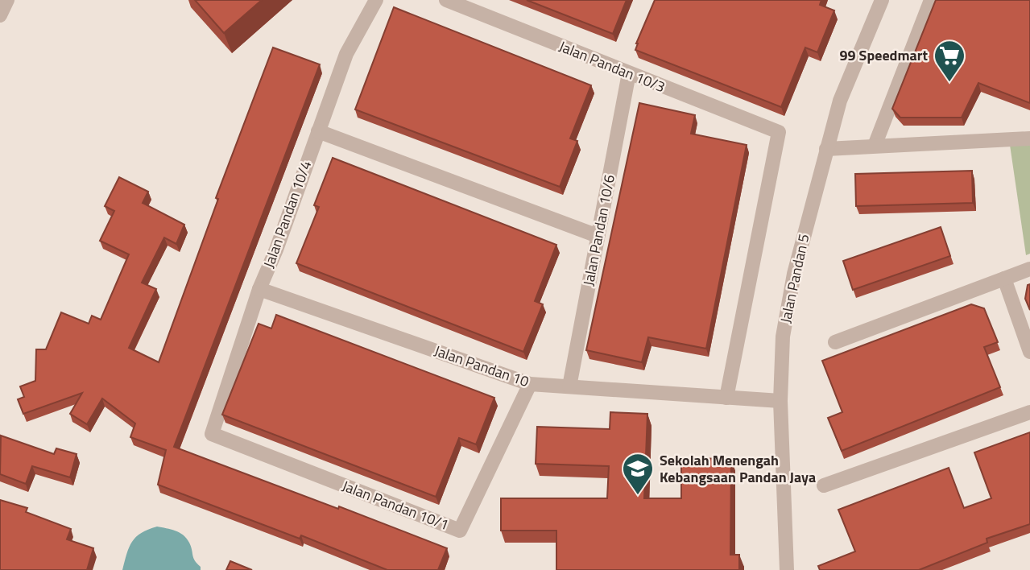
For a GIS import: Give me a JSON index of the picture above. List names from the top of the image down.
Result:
{
  "streets": {
    "street": [
      "Jalan Pandan 10/3",
      "Jalan Pandan 10/4",
      "Jalan Pandan 10/6",
      "Jalan Pandan 5",
      "Jalan Pandan 10",
      "Jalan Pandan 10/1"
    ]
  },
  "crossings": [
    ["Jalan Pandan 10/3", "Jalan Pandan 10/6"],
    ["Jalan Pandan 10/3", "Jalan Pandan 10"],
    ["Jalan Pandan 10/4", "Jalan Pandan 10"],
    ["Jalan Pandan 10/4", "Jalan Pandan 10/1"],
    ["Jalan Pandan 10/6", "Jalan Pandan 10"],
    ["Jalan Pandan 5", "Jalan Pandan 10"],
    ["Jalan Pandan 10", "Jalan Pandan 10/1"]
  ],
  "places": {
    "supermarket": ["99 Speedmart"],
    "school or university": ["Sekolah Menengah Kebangsaan Pandan Jaya"]
  }
}
